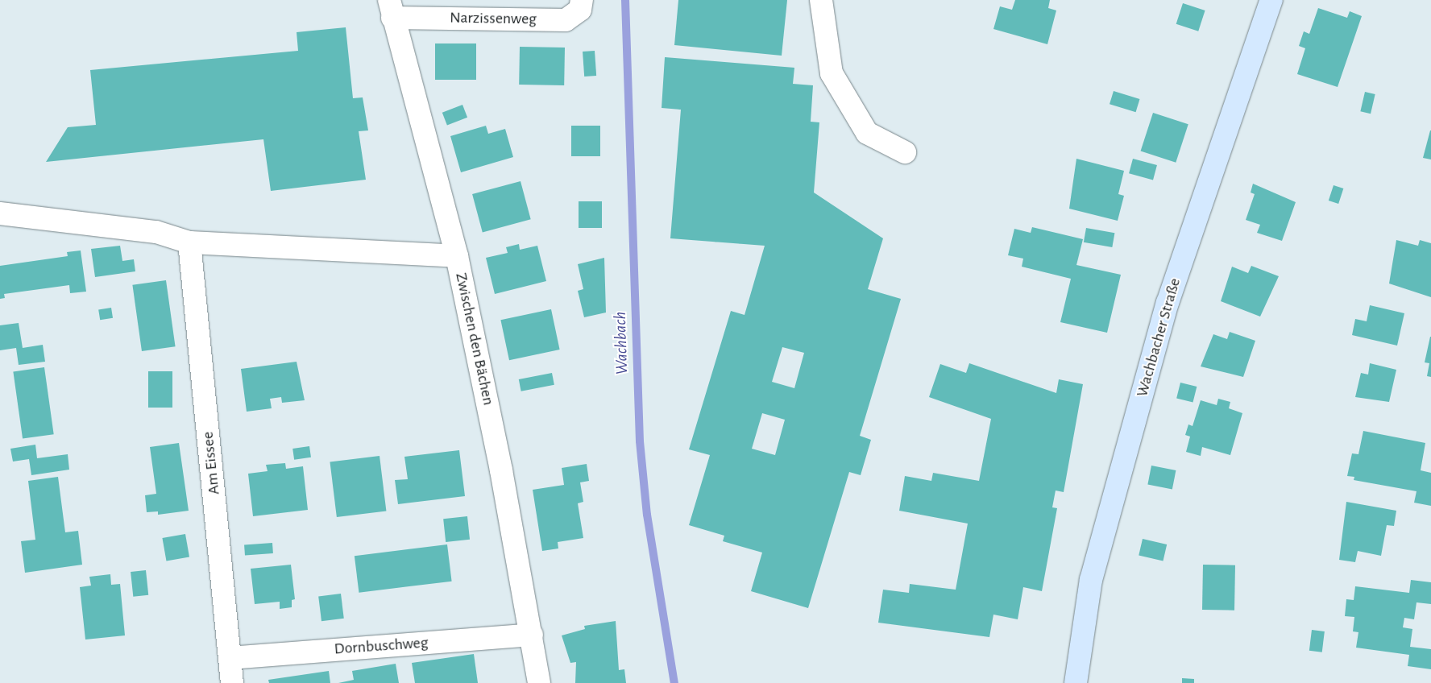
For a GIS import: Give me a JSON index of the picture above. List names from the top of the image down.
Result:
{
  "streets": {
    "street": [
      "Narzissenweg",
      "Wachbacher Straße",
      "Zwischen den Bächen",
      "Am Eissee",
      "Dornbuschweg"
    ]
  },
  "crossings": [
    ["Narzissenweg", "Zwischen den Bächen"],
    ["Zwischen den Bächen", "Dornbuschweg"],
    ["Am Eissee", "Dornbuschweg"]
  ],
  "water": ["Wachbach"]
}
